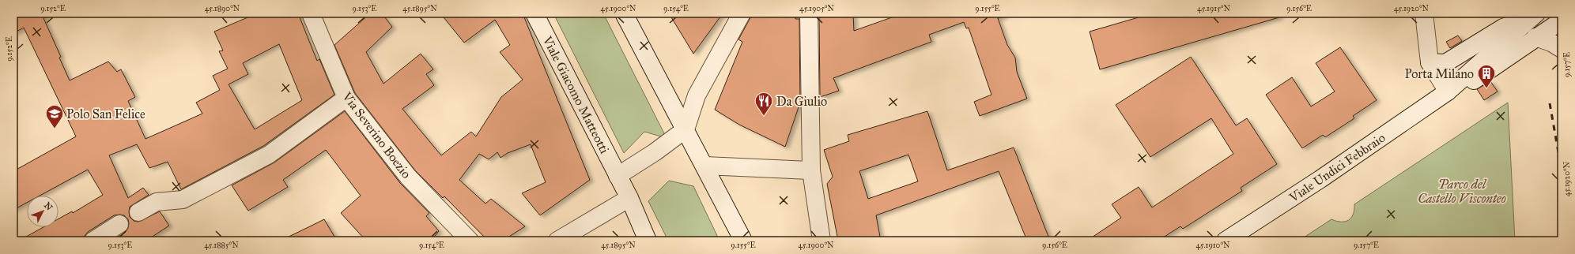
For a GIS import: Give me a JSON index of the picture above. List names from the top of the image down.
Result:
{
  "streets": {
    "street": ["Viale Giacomo Matteotti", "Via Severino Boezio", "Viale Undici Febbraio"]
  },
  "parks": ["Parco del Castello Visconteo"],
  "places": {
    "building": ["Porta Milano"],
    "restaurant": ["Da Giulio"],
    "school or university": ["Polo San Felice"]
  },
  "north": "top right",
  "coordinates": [
    "9.152°E",
    "45.1890°N",
    "9.153°E",
    "45.1895°N",
    "45.1900°N",
    "9.154°E",
    "45.1905°N",
    "9.155°E",
    "45.1915°N",
    "9.156°E",
    "45.1920°N",
    "9.157°E",
    "45.1885°N",
    "45.1910°N"
  ]
}
